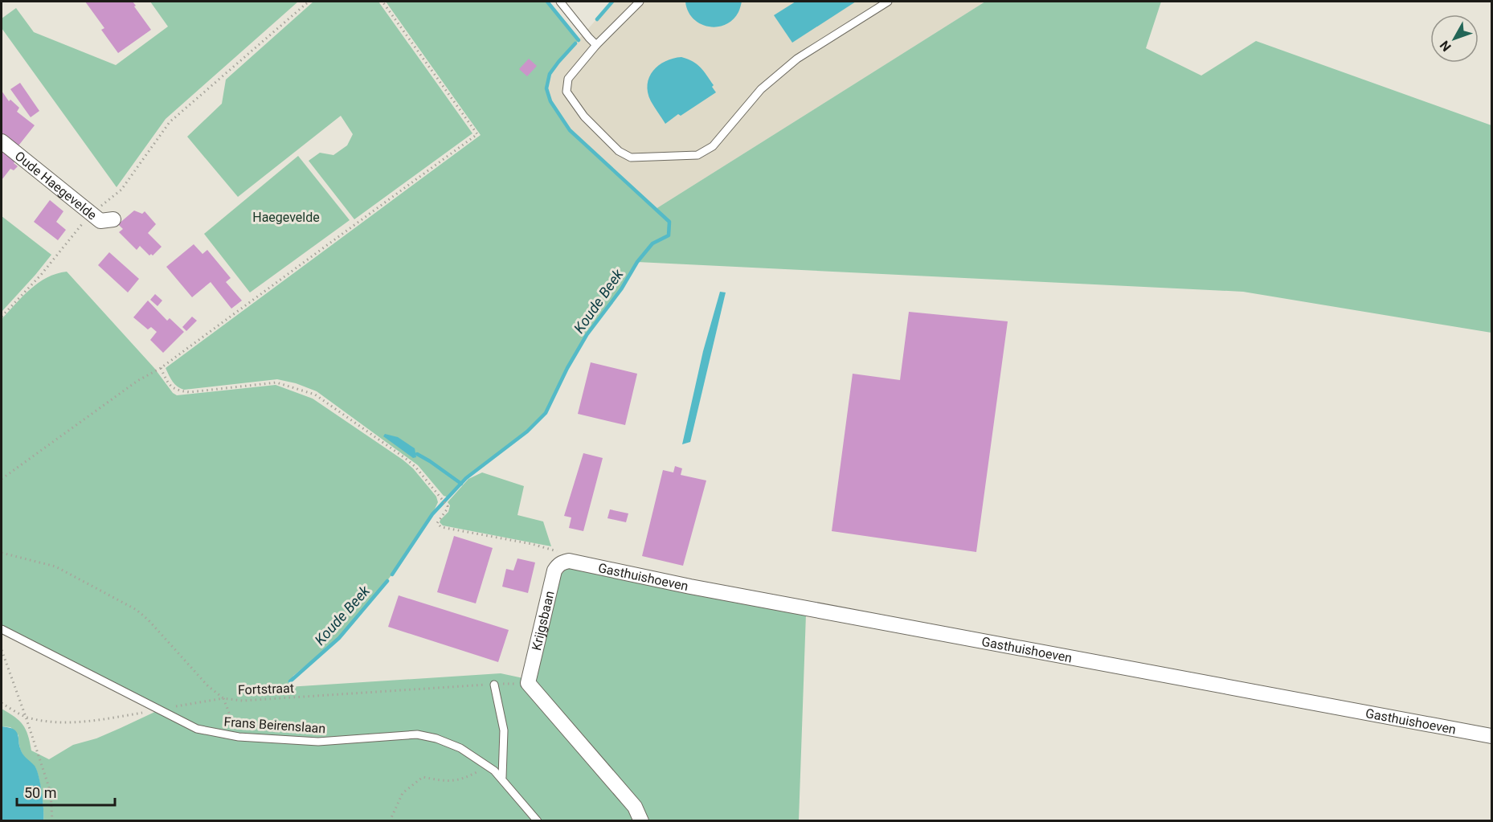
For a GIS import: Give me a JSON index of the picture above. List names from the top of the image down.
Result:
{
  "streets": {
    "street": ["Oude Haegevelde", "Gasthuishoeven", "Krijgsbaan"],
    "lane": ["Frans Beirenslaan"],
    "path": ["Fortstraat"]
  },
  "crossings": [
    ["Gasthuishoeven", "Krijgsbaan"],
    ["Krijgsbaan", "Fortstraat"]
  ],
  "water": ["Koude Beek"],
  "parks": ["Haegevelde"],
  "scale_bar": "50 m",
  "north": "bottom left"
}
